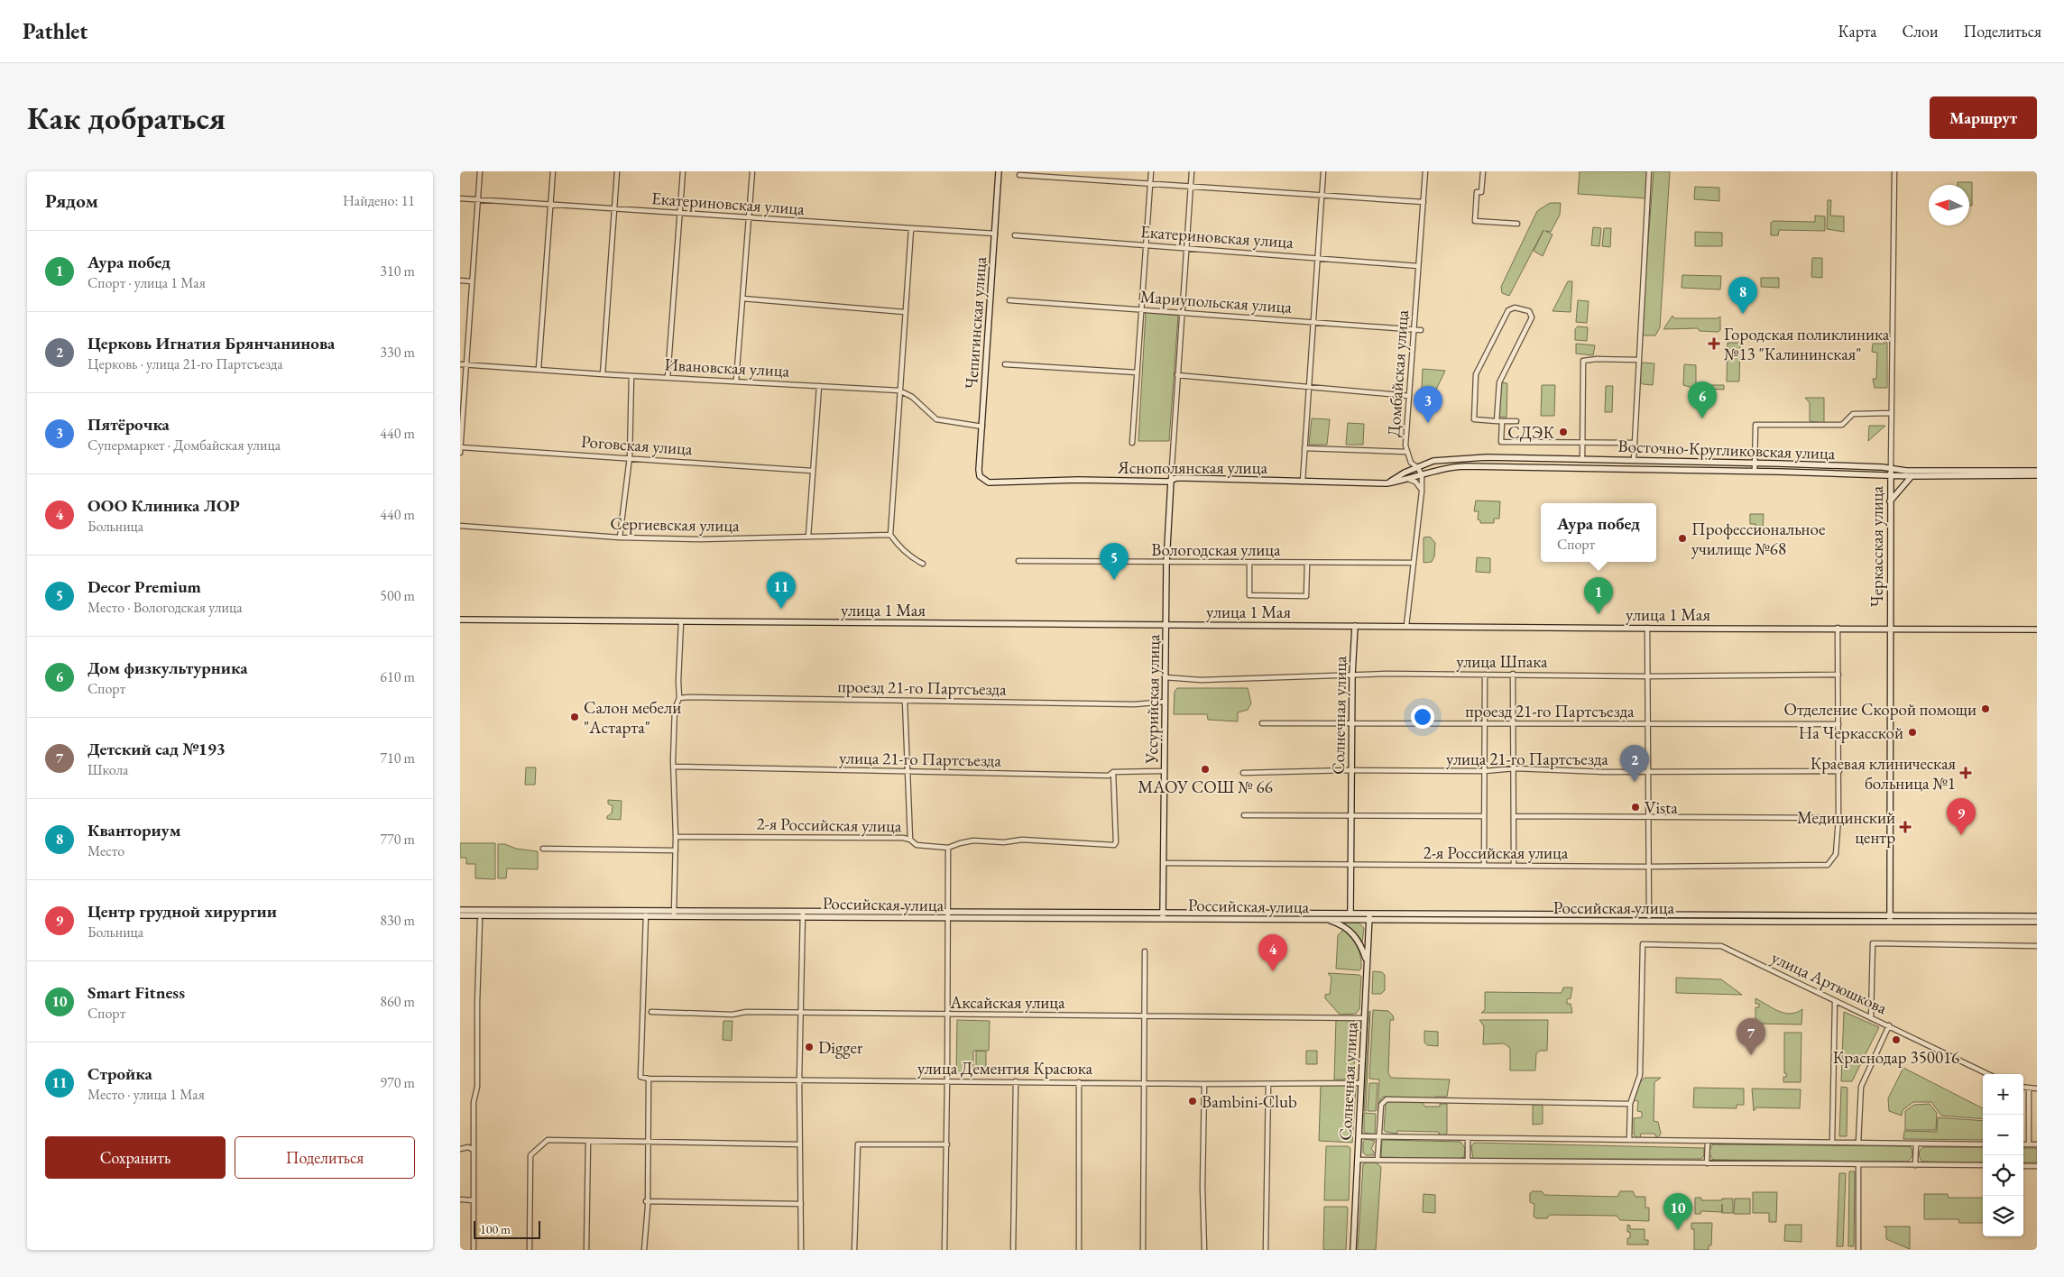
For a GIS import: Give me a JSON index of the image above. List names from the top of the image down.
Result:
{
  "streets": {
    "street": [
      "Екатериновская улица",
      "Мариупольская улица",
      "Чепигинская улица",
      "Ивановская улица",
      "Домбайская улица",
      "Роговская улица",
      "Восточно-Кругликовская улица",
      "Яснополянская улица",
      "Сергиевская улица",
      "Черкасская улица",
      "Вологодская улица",
      "улица 1 Мая",
      "улица Шпака",
      "проезд 21-го Партсъезда",
      "Уссурийская улица",
      "Солнечная улица",
      "улица 21-го Партсъезда",
      "2-я Российская улица",
      "Российская улица",
      "улица Артюшкова",
      "Аксайская улица",
      "улица Дементия Красюка"
    ]
  },
  "crossings": [
    ["Екатериновская улица", "Чепигинская улица"],
    ["Екатериновская улица", "Домбайская улица"],
    ["Мариупольская улица", "Домбайская улица"],
    ["Чепигинская улица", "Ивановская улица"],
    ["Чепигинская улица", "Яснополянская улица"],
    ["Домбайская улица", "Восточно-Кругликовская улица"],
    ["Восточно-Кругликовская улица", "Яснополянская улица"],
    ["Восточно-Кругликовская улица", "Черкасская улица"],
    ["Яснополянская улица", "Уссурийская улица"],
    ["Черкасская улица", "улица 1 Мая"],
    ["Черкасская улица", "Российская улица"],
    ["Вологодская улица", "Уссурийская улица"],
    ["улица 1 Мая", "Уссурийская улица"],
    ["улица 1 Мая", "Солнечная улица"],
    ["улица Шпака", "Уссурийская улица"],
    ["улица Шпака", "Солнечная улица"],
    ["проезд 21-го Партсъезда", "Уссурийская улица"],
    ["проезд 21-го Партсъезда", "Солнечная улица"],
    ["Уссурийская улица", "улица 21-го Партсъезда"],
    ["Уссурийская улица", "2-я Российская улица"],
    ["Уссурийская улица", "Российская улица"],
    ["Солнечная улица", "улица 21-го Партсъезда"],
    ["Солнечная улица", "2-я Российская улица"],
    ["Солнечная улица", "Российская улица"],
    ["Солнечная улица", "Аксайская улица"],
    ["Солнечная улица", "улица Дементия Красюка"],
    ["улица 21-го Партсъезда", "2-я Российская улица"]
  ],
  "places": {
    "health": ["Городская поликлиника №13 \"Калининская\"", "Краевая клиническая больница №1", "Медицинский центр"],
    "other": [
      "СДЭК",
      "Профессиональное училище №68",
      "Отделение Скорой помощи",
      "Салон мебели \"Астарта\"",
      "На Черкасской",
      "МАОУ СОШ № 66",
      "Vista",
      "Краснодар 350016",
      "Digger",
      "Bambini-Club"
    ]
  },
  "scale_bar": "100 m",
  "north": "left",
  "page": {
    "header": "Pathlet",
    "nav": ["Карта", "Слои", "Поделиться"],
    "buttons": [
      "Маршрут",
      ["Сохранить", "Поделиться"]
    ],
    "title": "Как добраться",
    "heading": ["Рядом", "Найдено: 11"],
    "list": [
      {
        "mark": "1",
        "name": "Аура побед",
        "note": "Спорт · улица 1 Мая",
        "value": "310 m"
      },
      {
        "mark": "2",
        "name": "Церковь Игнатия Брянчанинова",
        "note": "Церковь · улица 21-го Партсъезда",
        "value": "330 m"
      },
      {
        "mark": "3",
        "name": "Пятёрочка",
        "note": "Супермаркет · Домбайская улица",
        "value": "440 m"
      },
      {
        "mark": "4",
        "name": "ООО Клиника ЛОР",
        "note": "Больница",
        "value": "440 m"
      },
      {
        "mark": "5",
        "name": "Decor Premium",
        "note": "Место · Вологодская улица",
        "value": "500 m"
      },
      {
        "mark": "6",
        "name": "Дом физкультурника",
        "note": "Спорт",
        "value": "610 m"
      },
      {
        "mark": "7",
        "name": "Детский сад №193",
        "note": "Школа",
        "value": "710 m"
      },
      {
        "mark": "8",
        "name": "Кванториум",
        "note": "Место",
        "value": "770 m"
      },
      {
        "mark": "9",
        "name": "Центр грудной хирургии",
        "note": "Больница",
        "value": "830 m"
      },
      {
        "mark": "10",
        "name": "Smart Fitness",
        "note": "Спорт",
        "value": "860 m"
      },
      {
        "mark": "11",
        "name": "Стройка",
        "note": "Место · улица 1 Мая",
        "value": "970 m"
      }
    ],
    "pins": [
      "8",
      "6",
      "3",
      "5",
      "11",
      "1",
      "2",
      "9",
      "4",
      "7",
      "10"
    ],
    "popup": ["Аура побед", "Спорт"],
    "map_buttons": ["+", "−"],
    "scale": "100 m"
  }
}
